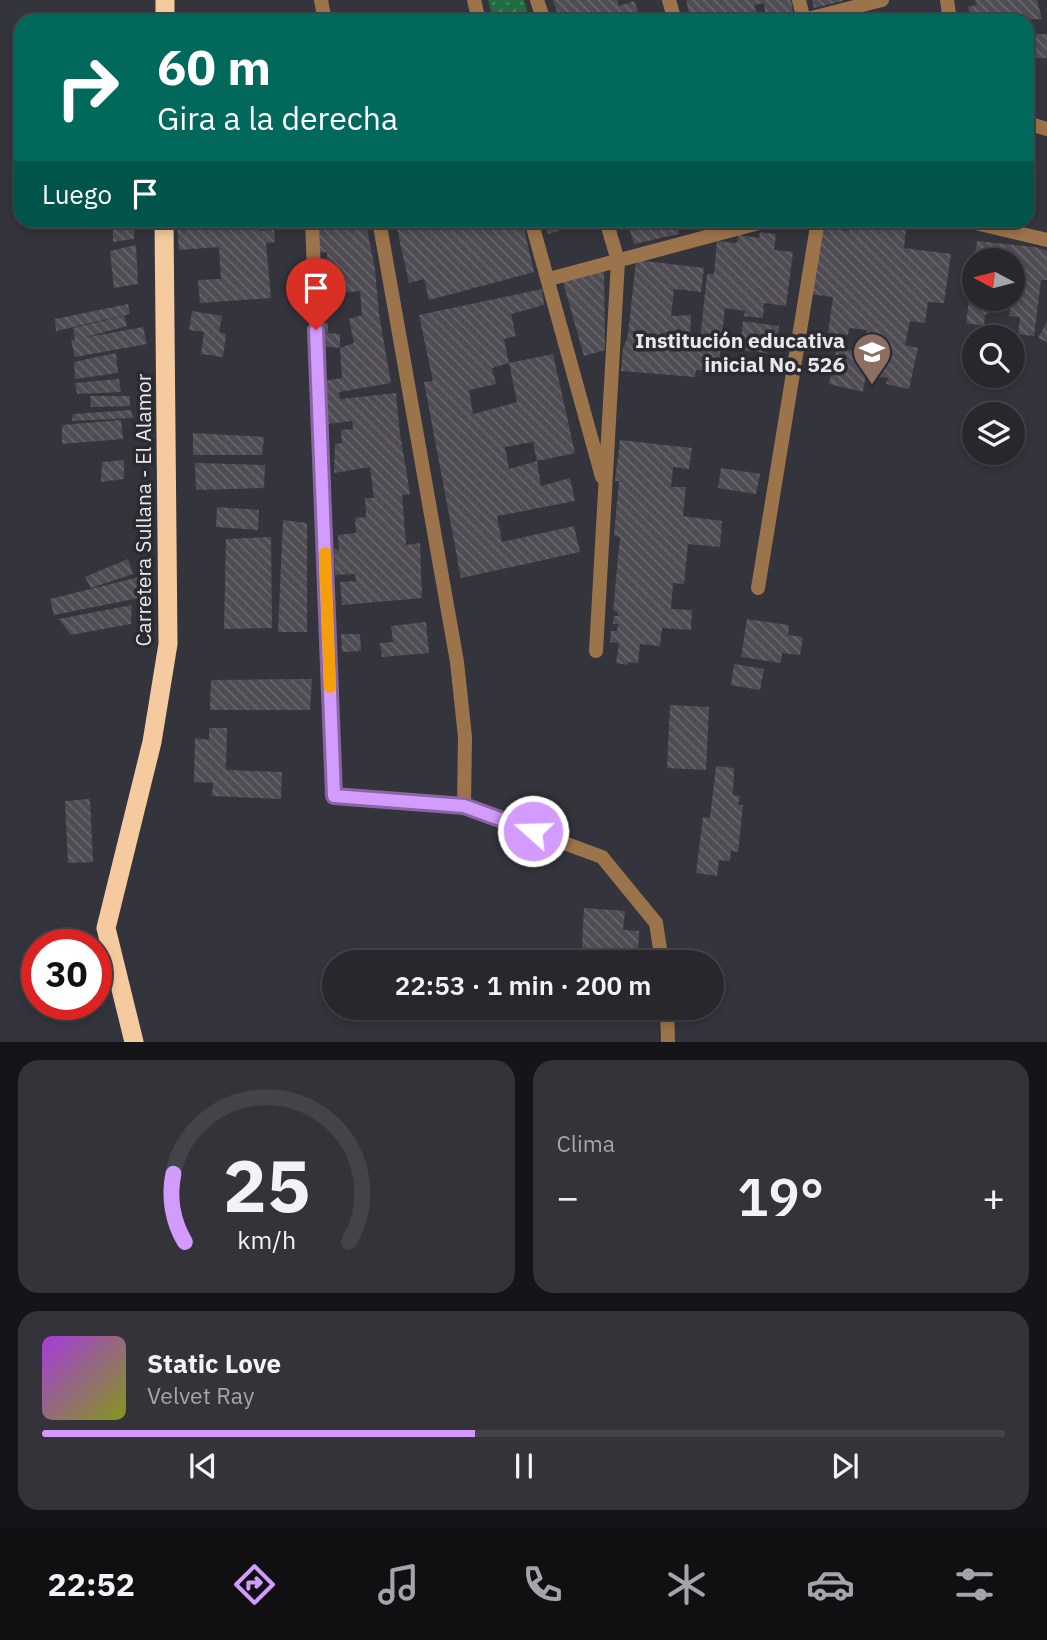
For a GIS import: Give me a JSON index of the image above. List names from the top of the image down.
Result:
{
  "streets": {
    "highway": ["Carretera Sullana - El Alamor"]
  },
  "places": {
    "school or university": ["Institución educativa inicial No. 526"]
  },
  "north": "left",
  "page": {
    "turn": ["60 m", "Gira a la derecha"],
    "then": "Luego",
    "limit": "30",
    "trip": "22:53 · 1 min · 200 m",
    "tile": "Clima",
    "heat": ["−", "19°", "+"],
    "song": ["Static Love", "Velvet Ray"],
    "tabs": "22:52",
    "gauge": ["25", "km/h"]
  }
}
